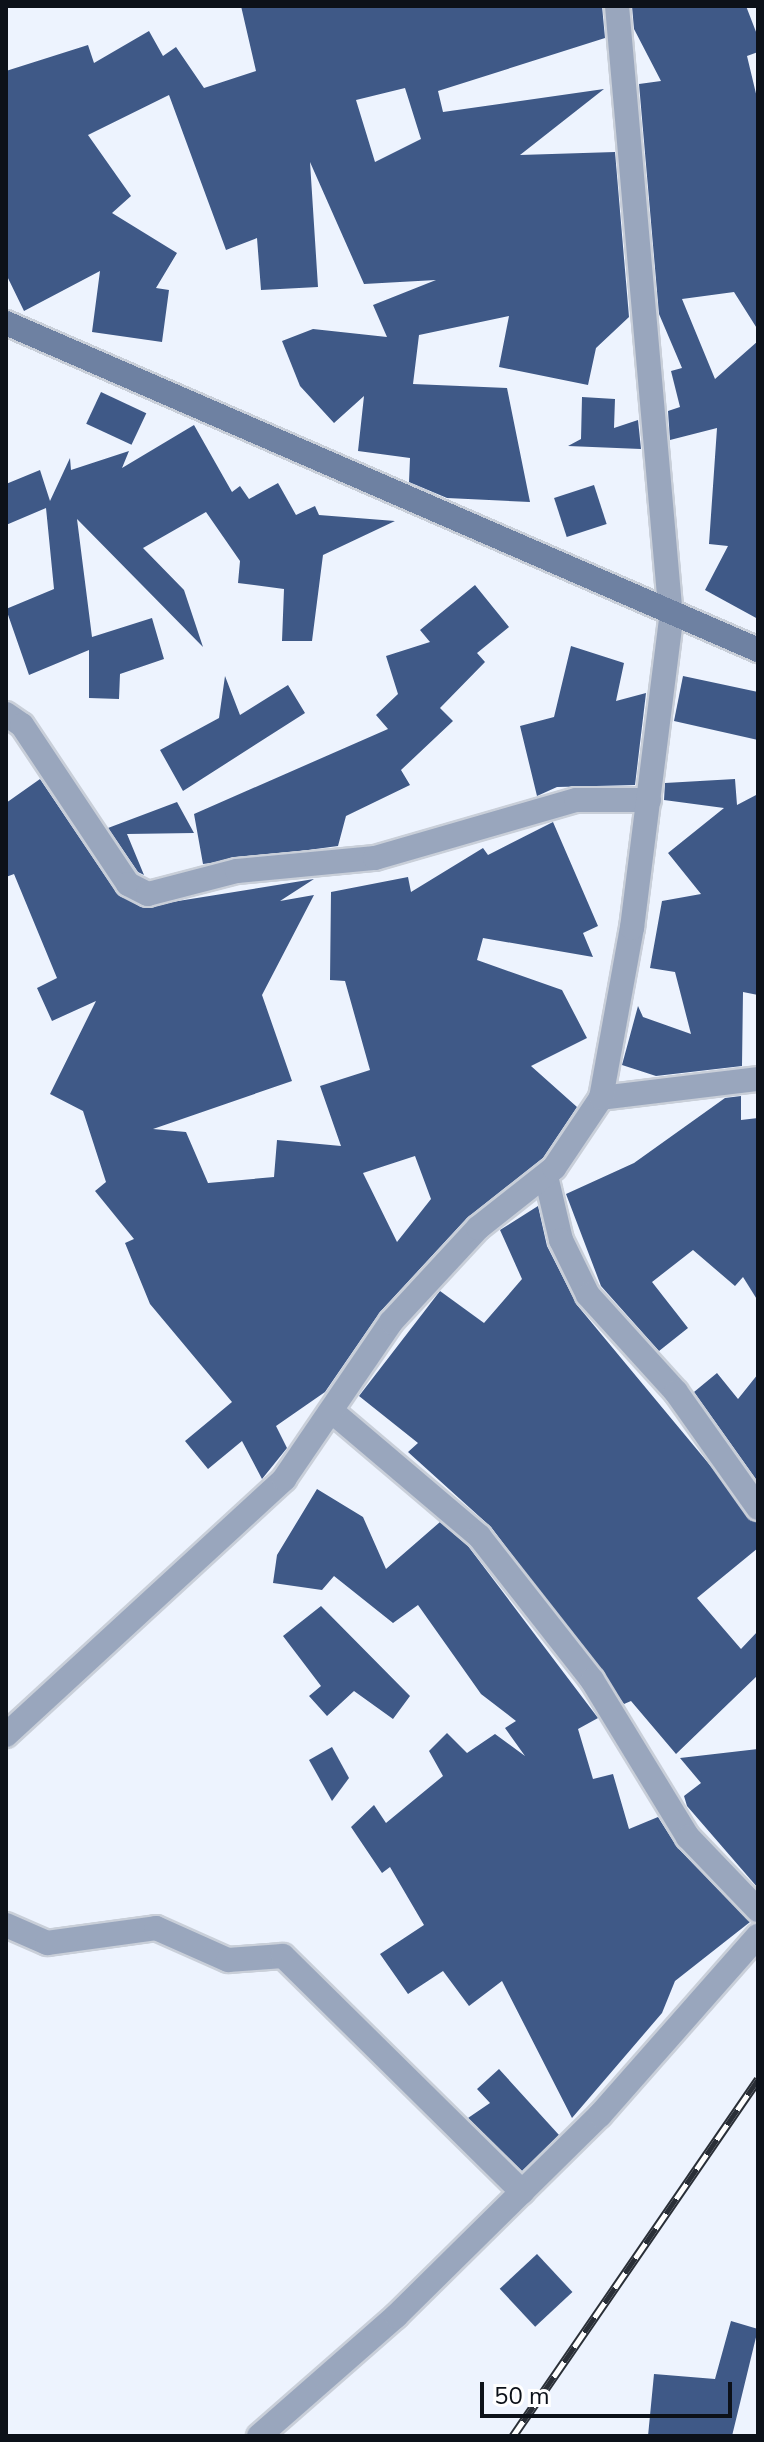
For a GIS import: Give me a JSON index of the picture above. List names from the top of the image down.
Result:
{
  "scale_bar": "50 m"
}
